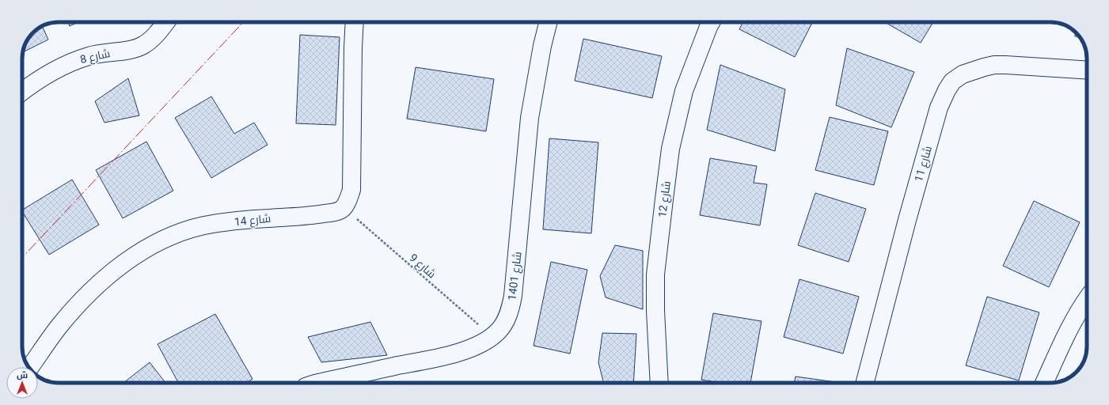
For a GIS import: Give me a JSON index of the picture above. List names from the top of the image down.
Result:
{
  "streets": {
    "street": [
      "شارع 8",
      "شارع 11",
      "شارع 12",
      "شارع 14",
      "شارع 1401"
    ],
    "path": ["شارع 9"]
  },
  "crossings": [
    ["شارع 14", "شارع 9"],
    ["شارع 9", "شارع 1401"]
  ],
  "north": "top"
}
